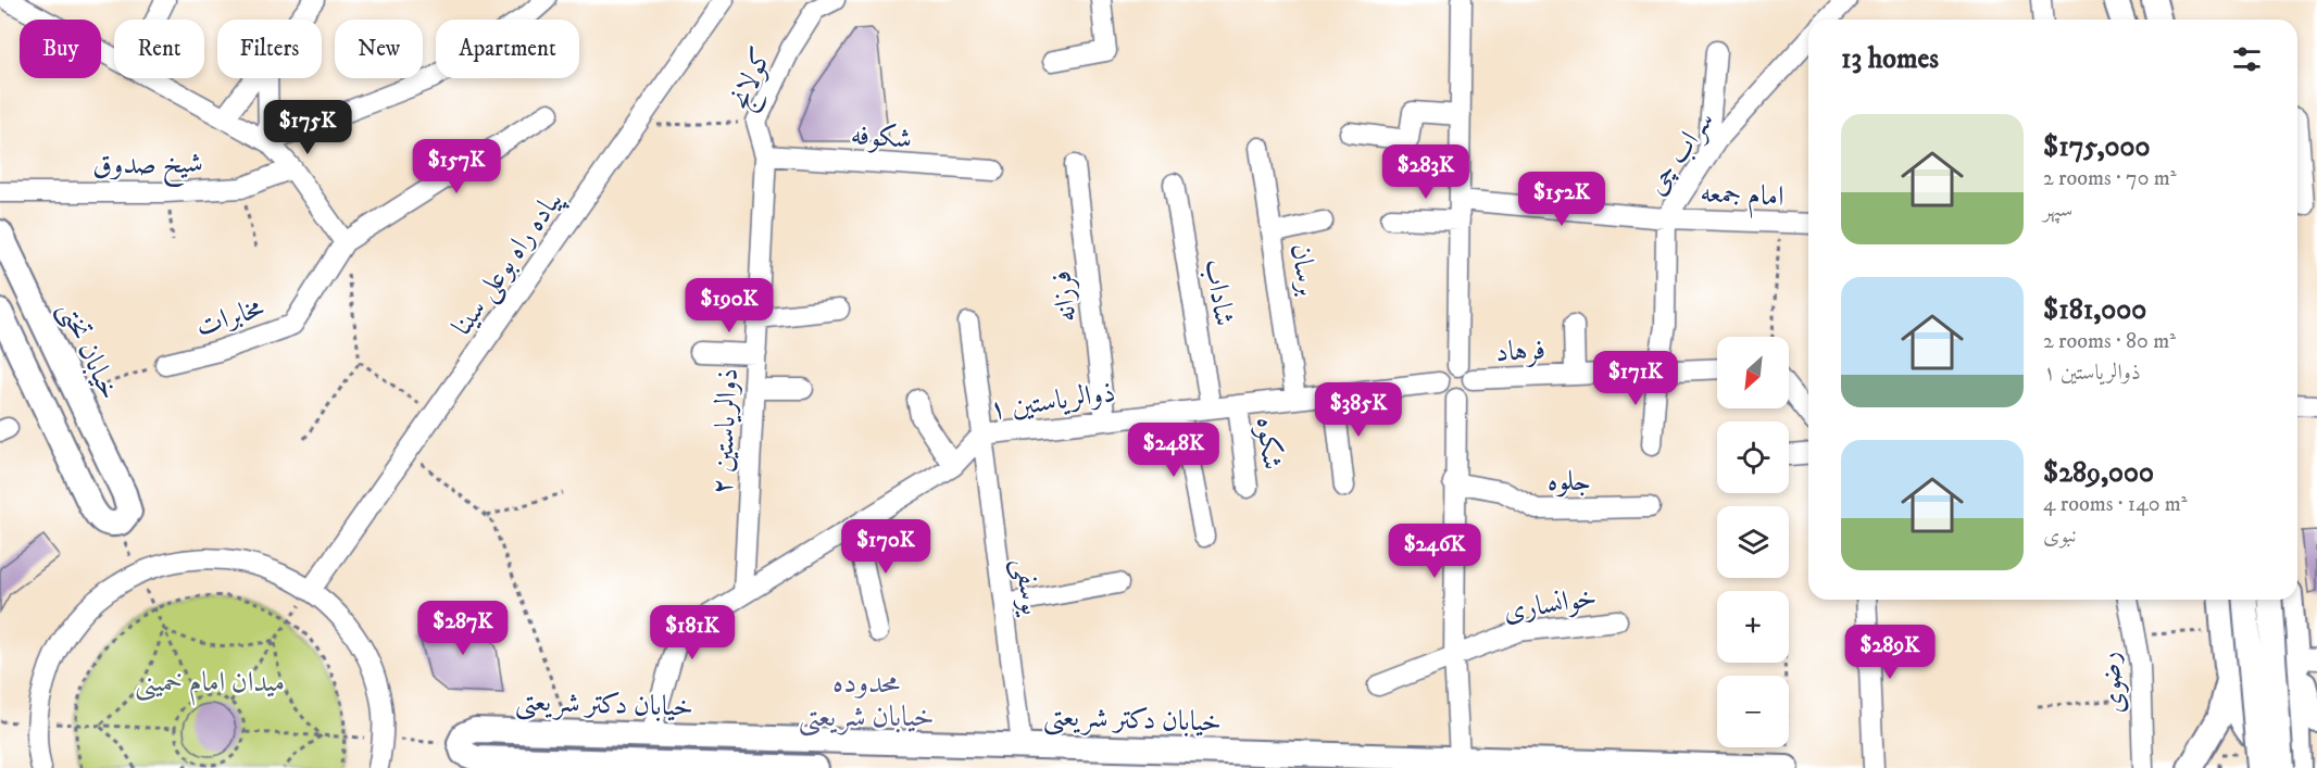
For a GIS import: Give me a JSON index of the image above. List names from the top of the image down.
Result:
{
  "streets": {
    "main road": ["خیابان تختی", "خیابان دکتر شریعتی"],
    "street": [
      "کولانج",
      "شکوفه",
      "سراب چی",
      "شیخ صدوق",
      "امام جمعه",
      "پیاده راه بوعلی سینا",
      "برسان",
      "شاداب",
      "فرزانه",
      "مخابرات",
      "فرهاد",
      "ذوالریاستین ۱",
      "ذوالریاستین ۲",
      "شکوه",
      "جلوه",
      "یوسفی",
      "خوانساری",
      "رضوی"
    ]
  },
  "crossings": [
    ["کولانج", "شکوفه"],
    ["کولانج", "ذوالریاستین ۲"],
    ["شکوفه", "ذوالریاستین ۲"],
    ["سراب چی", "امام جمعه"],
    ["سراب چی", "فرهاد"],
    ["برسان", "ذوالریاستین ۱"],
    ["شاداب", "ذوالریاستین ۱"],
    ["فرزانه", "ذوالریاستین ۱"],
    ["فرهاد", "ذوالریاستین ۱"],
    ["ذوالریاستین ۱", "ذوالریاستین ۲"],
    ["ذوالریاستین ۱", "شکوه"],
    ["ذوالریاستین ۱", "یوسفی"],
    ["ذوالریاستین ۱", "خیابان دکتر شریعتی"],
    ["یوسفی", "خیابان دکتر شریعتی"]
  ],
  "districts": ["محدوده خیابان شریعتی"],
  "parks": ["میدان امام خمینی"],
  "north": "bottom left",
  "page": {
    "chip": [
      "Buy",
      "Rent",
      "Filters",
      "New",
      "Apartment"
    ],
    "heading": "13 homes",
    "list": [
      {
        "name": "$175,000",
        "note": "2 rooms · 70 m² · سپهر"
      },
      {
        "name": "$181,000",
        "note": "2 rooms · 80 m² · ذوالریاستین ۱"
      },
      {
        "name": "$289,000",
        "note": "4 rooms · 140 m² · نبوی"
      }
    ],
    "price": [
      "$175K",
      "$157K",
      "$283K",
      "$152K",
      "$190K",
      "$171K",
      "$385K",
      "$248K",
      "$170K",
      "$246K",
      "$287K",
      "$181K",
      "$289K"
    ],
    "map_buttons": ["+", "−"]
  }
}
